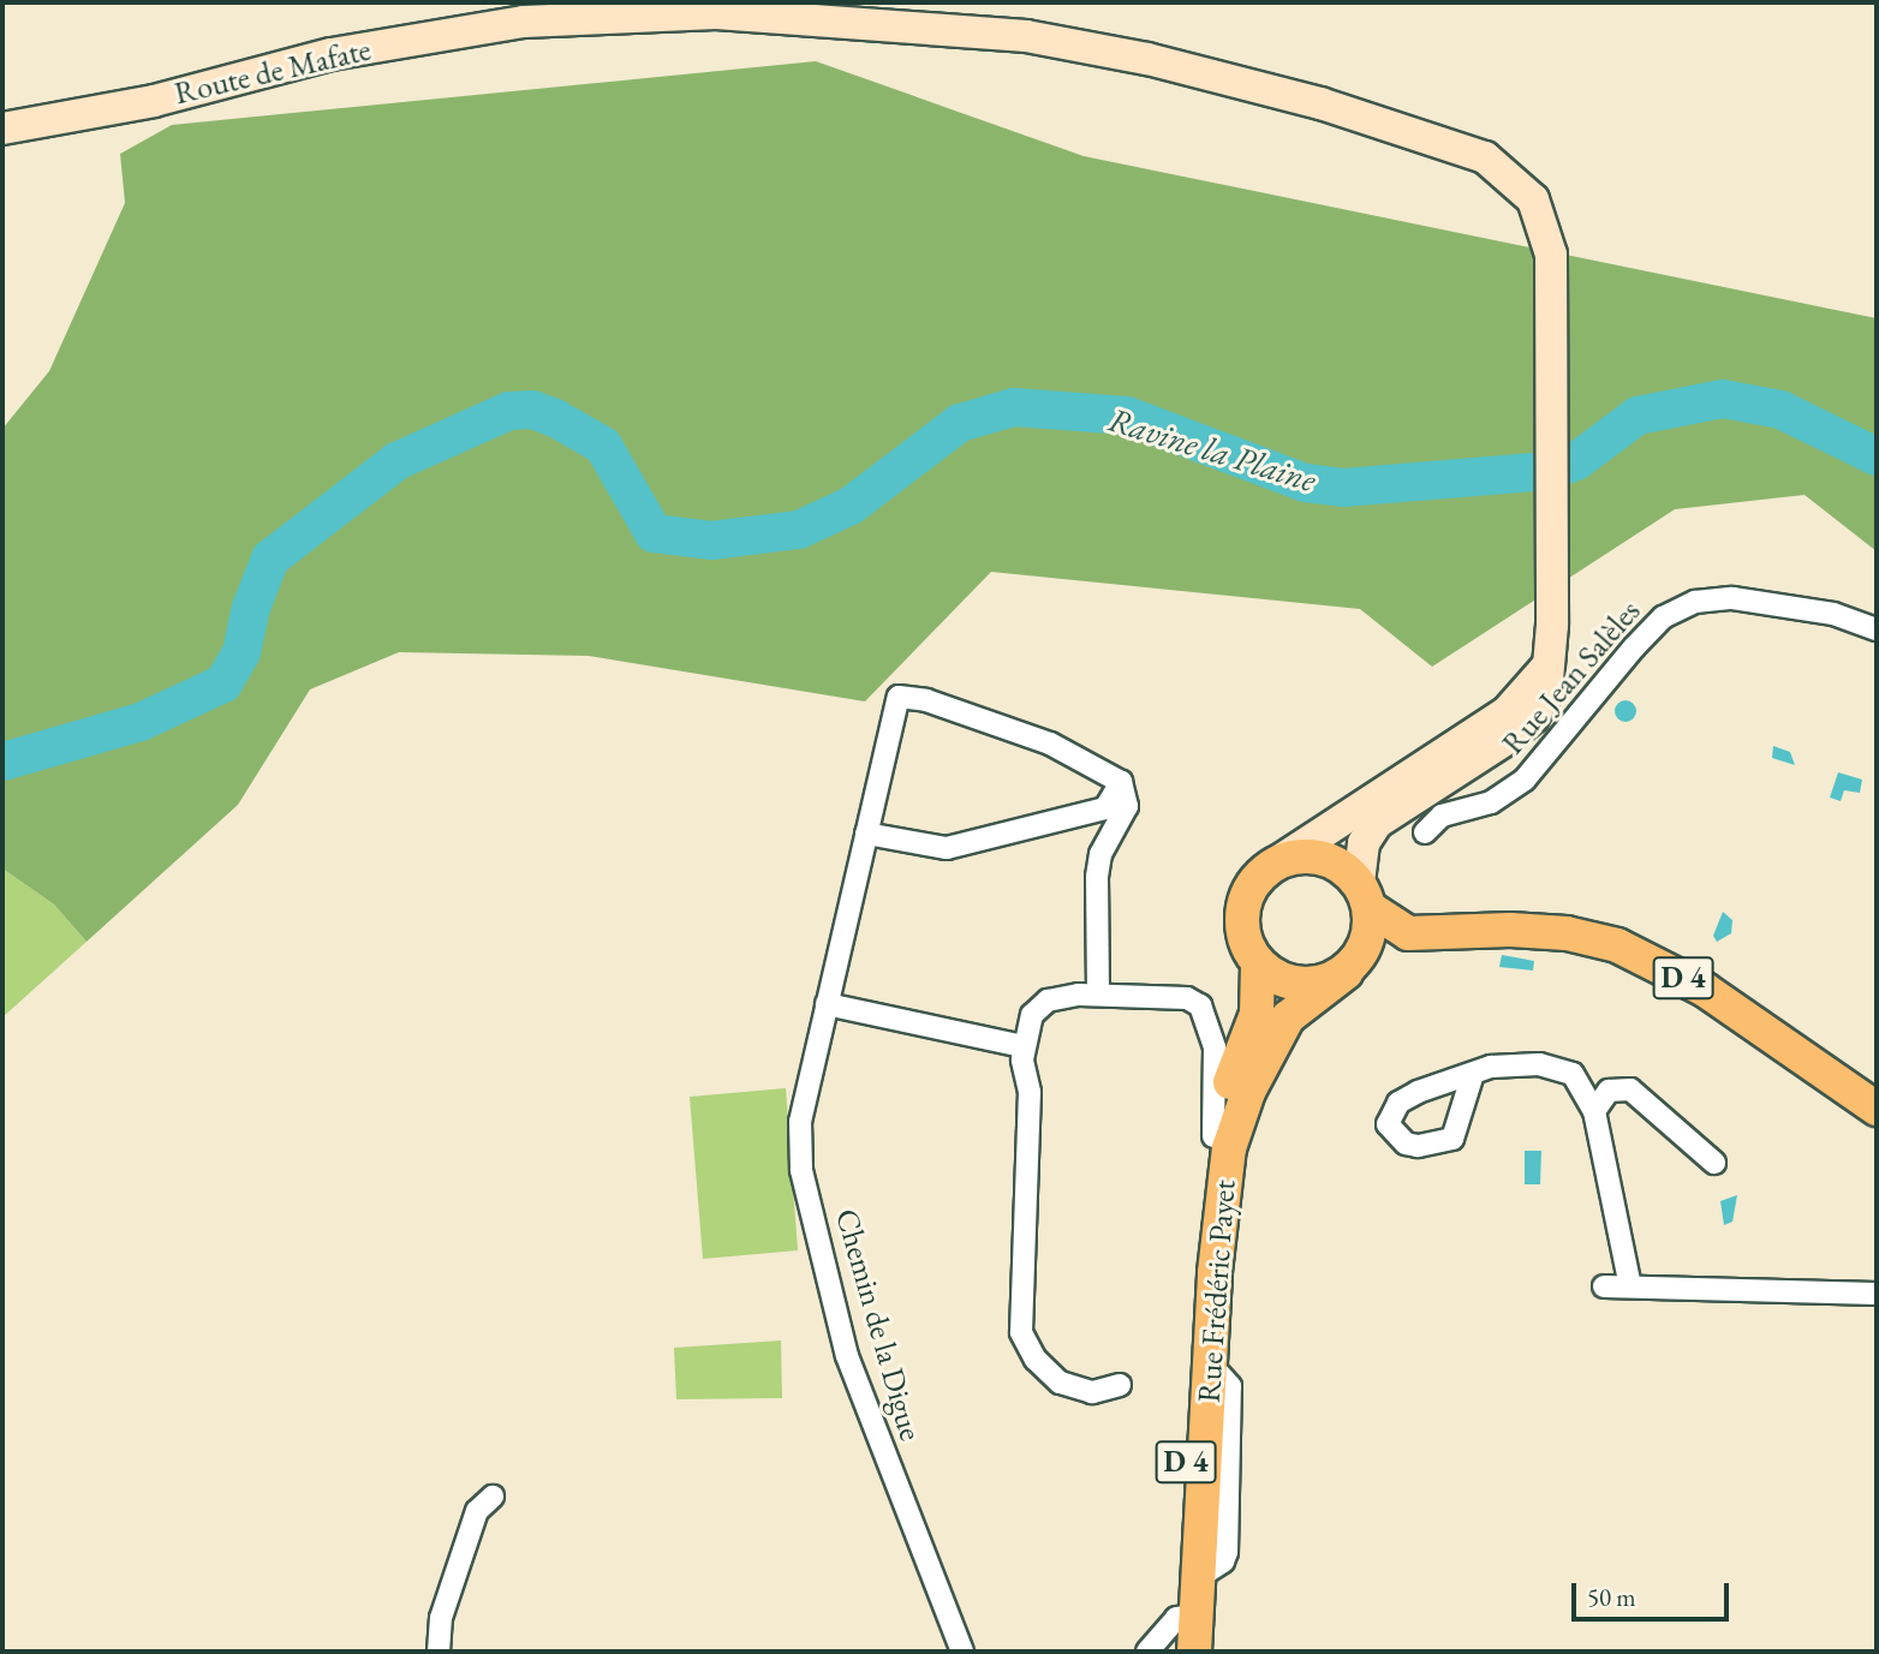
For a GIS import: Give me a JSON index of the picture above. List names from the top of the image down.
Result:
{
  "streets": {
    "main road": ["Route de Mafate", "D 4", "Rue Frédéric Payet"],
    "street": ["Rue Jean Salèles", "Chemin de la Digue"]
  },
  "crossings": [
    ["Route de Mafate", "D 4"],
    ["Route de Mafate", "Rue Frédéric Payet"],
    ["D 4", "Rue Frédéric Payet"]
  ],
  "water": ["Ravine la Plaine"],
  "scale_bar": "50 m"
}
